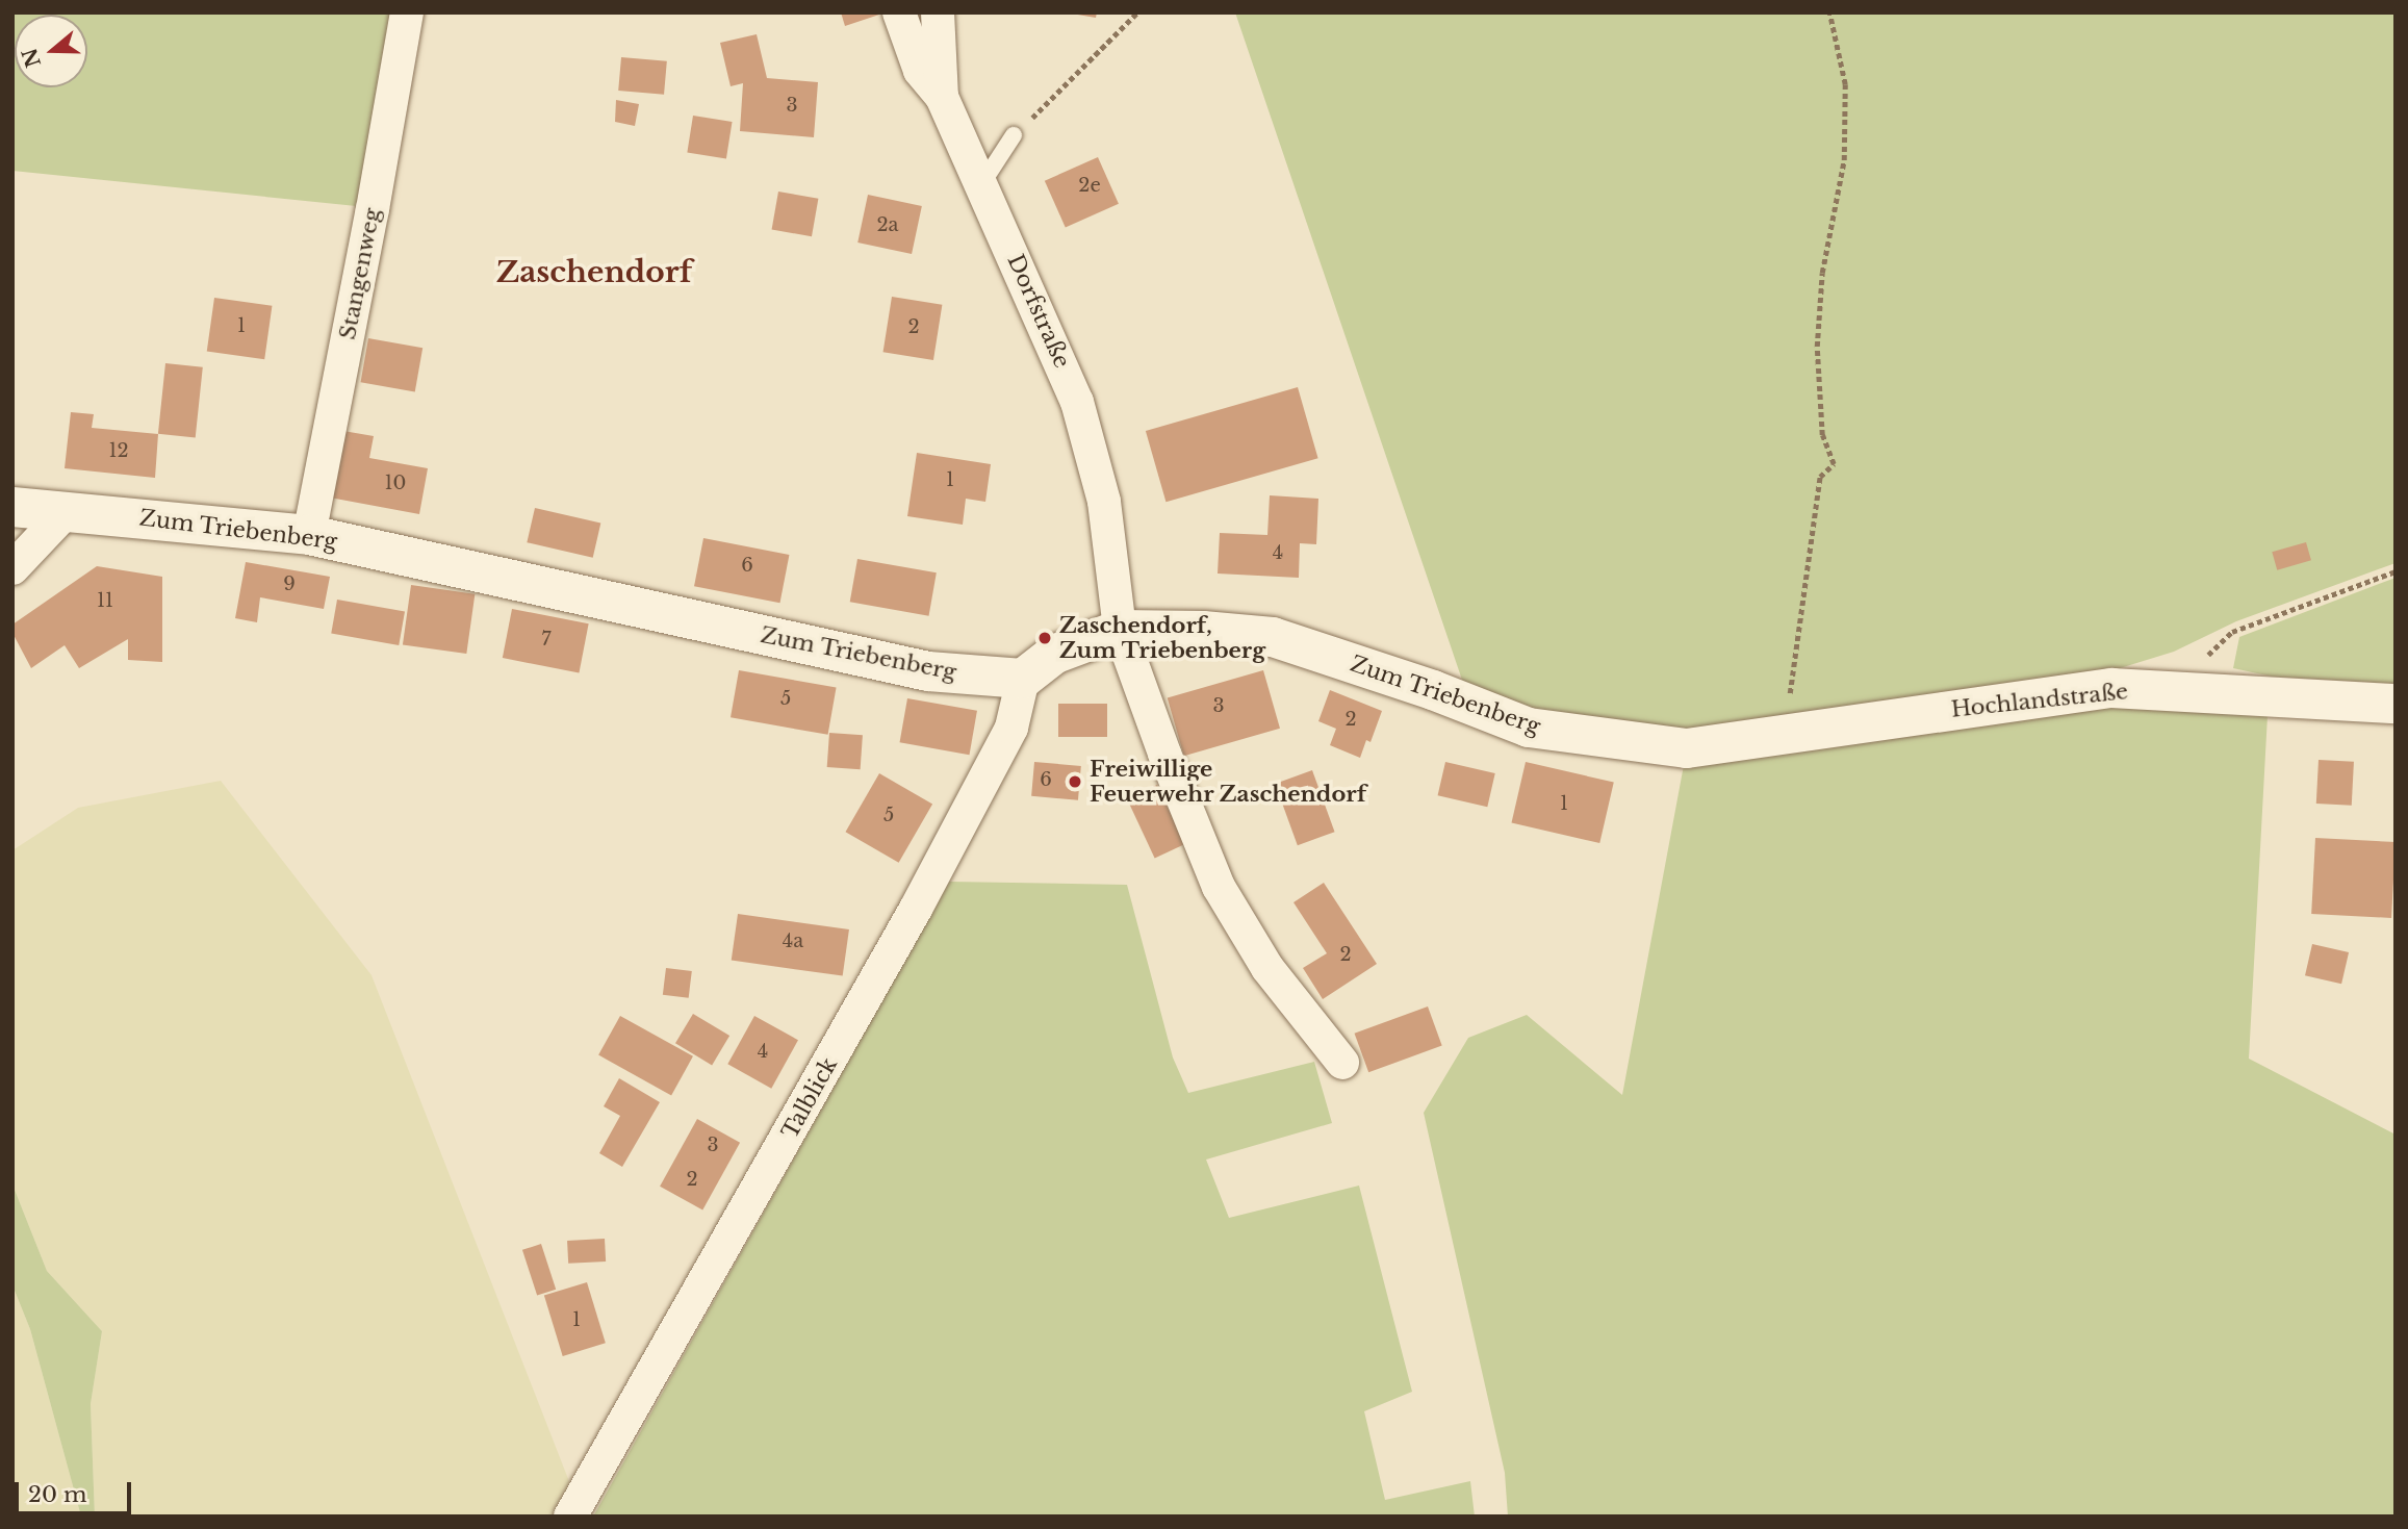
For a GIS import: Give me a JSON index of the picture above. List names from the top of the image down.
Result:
{
  "streets": {
    "street": [
      "Stangenweg",
      "Dorfstraße",
      "Zum Triebenberg",
      "Hochlandstraße",
      "Talblick"
    ]
  },
  "crossings": [
    ["Stangenweg", "Zum Triebenberg"],
    ["Dorfstraße", "Zum Triebenberg"],
    ["Zum Triebenberg", "Hochlandstraße"],
    ["Zum Triebenberg", "Talblick"]
  ],
  "districts": ["Zaschendorf"],
  "places": ["Zaschendorf, Zum Triebenberg", "Freiwillige Feuerwehr Zaschendorf"],
  "house_numbers": [
    "3",
    "2e",
    "2a",
    "1",
    "2",
    "12",
    "1",
    "10",
    "4",
    "6",
    "9",
    "11",
    "7",
    "5",
    "3",
    "2",
    "6",
    "1",
    "5",
    "4a",
    "2",
    "4",
    "3",
    "2",
    "1"
  ],
  "scale_bar": "20 m",
  "north": "left"
}
